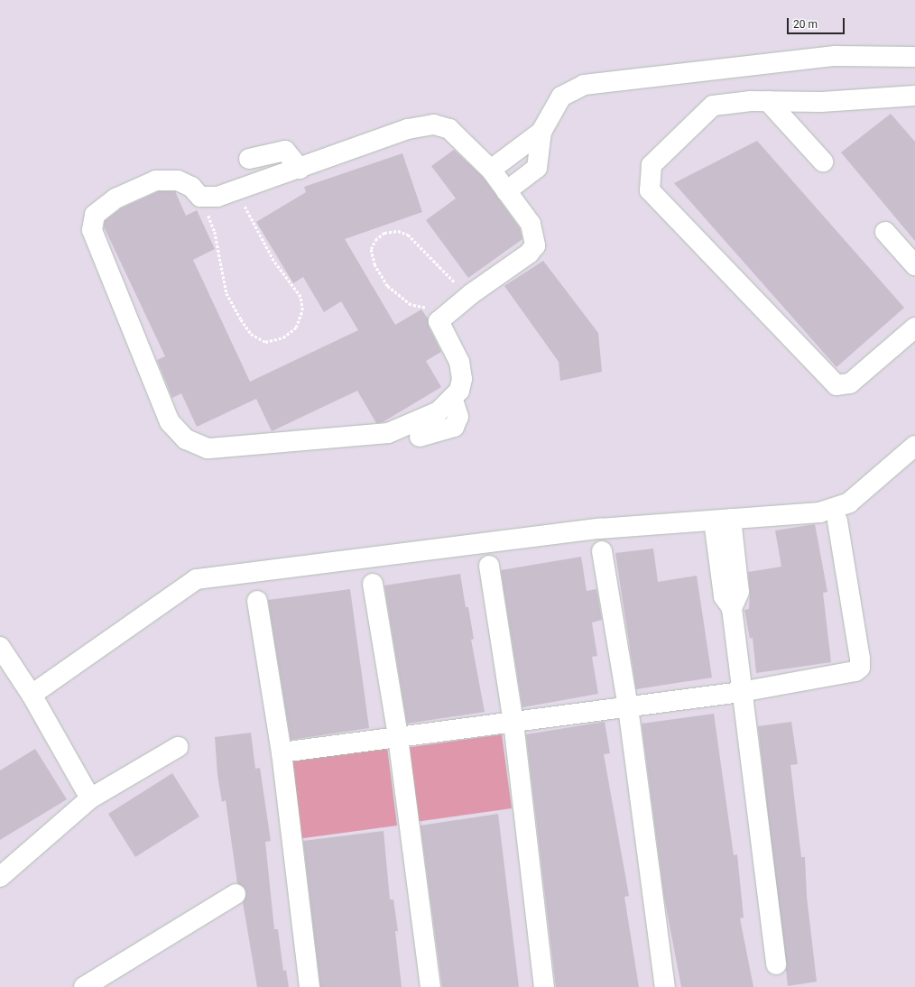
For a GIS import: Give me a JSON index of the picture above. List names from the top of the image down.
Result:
{
  "scale_bar": "20 m"
}
